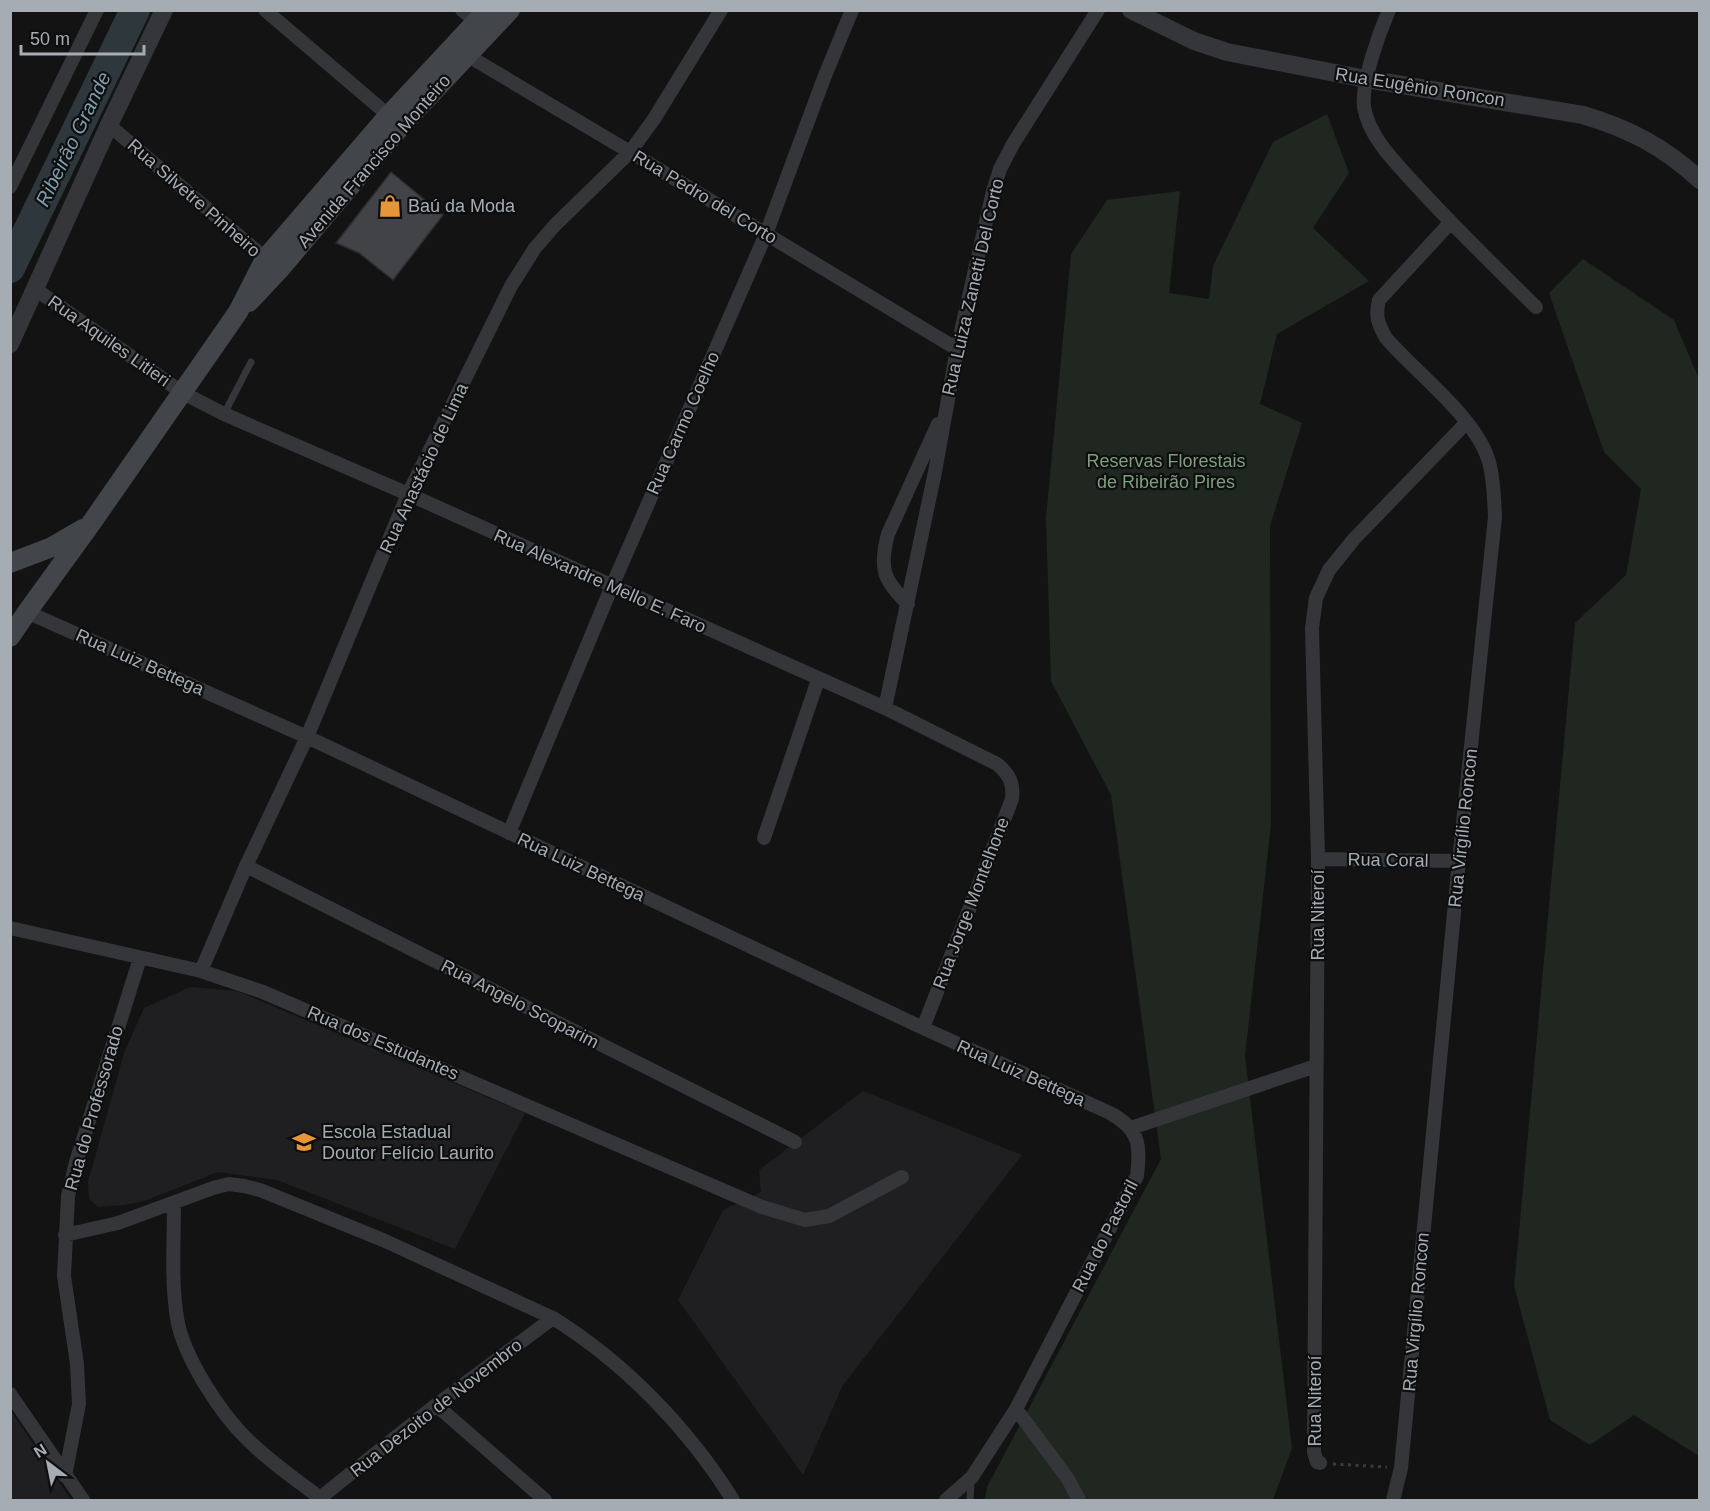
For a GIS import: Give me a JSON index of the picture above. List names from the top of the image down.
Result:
{
  "streets": {
    "main road": ["Avenida Francisco Monteiro"],
    "street": [
      "Rua Eugênio Roncon",
      "Rua Pedro del Corto",
      "Rua Silvetre Pinheiro",
      "Rua Luiza Zanetti Del Corto",
      "Rua Aquiles Litieri",
      "Rua Carmo Coelho",
      "Rua Anastácio de Lima",
      "Rua Alexandre Mello E. Faro",
      "Rua Luiz Bettega",
      "Rua Virgílio Roncon",
      "Rua Coral",
      "Rua Jorge Montelhone",
      "Rua Niteroí",
      "Rua Angelo Scoparim",
      "Rua dos Estudantes",
      "Rua do Professorado",
      "Rua do Pastoril",
      "Rua Dezoito de Novembro"
    ]
  },
  "crossings": [
    ["Avenida Francisco Monteiro", "Rua Pedro del Corto"],
    ["Avenida Francisco Monteiro", "Rua Silvetre Pinheiro"],
    ["Avenida Francisco Monteiro", "Rua Aquiles Litieri"],
    ["Avenida Francisco Monteiro", "Rua Alexandre Mello E. Faro"],
    ["Avenida Francisco Monteiro", "Rua Luiz Bettega"],
    ["Rua Pedro del Corto", "Rua Luiza Zanetti Del Corto"],
    ["Rua Pedro del Corto", "Rua Carmo Coelho"],
    ["Rua Pedro del Corto", "Rua Anastácio de Lima"],
    ["Rua Luiza Zanetti Del Corto", "Rua Alexandre Mello E. Faro"],
    ["Rua Aquiles Litieri", "Rua Alexandre Mello E. Faro"],
    ["Rua Carmo Coelho", "Rua Alexandre Mello E. Faro"],
    ["Rua Carmo Coelho", "Rua Luiz Bettega"],
    ["Rua Anastácio de Lima", "Rua Alexandre Mello E. Faro"],
    ["Rua Anastácio de Lima", "Rua Luiz Bettega"],
    ["Rua Anastácio de Lima", "Rua Angelo Scoparim"],
    ["Rua Anastácio de Lima", "Rua dos Estudantes"],
    ["Rua Alexandre Mello E. Faro", "Rua Jorge Montelhone"],
    ["Rua Luiz Bettega", "Rua Jorge Montelhone"],
    ["Rua Luiz Bettega", "Rua do Pastoril"],
    ["Rua Virgílio Roncon", "Rua Coral"],
    ["Rua Virgílio Roncon", "Rua Niteroí"],
    ["Rua Coral", "Rua Niteroí"],
    ["Rua dos Estudantes", "Rua do Professorado"]
  ],
  "water": ["Ribeirão Grande"],
  "parks": ["Reservas Florestais de Ribeirão Pires"],
  "places": {
    "shop": ["Baú da Moda"],
    "school or university": ["Escola Estadual Doutor Felício Laurito"]
  },
  "scale_bar": "50 m",
  "north": "top left"
}
